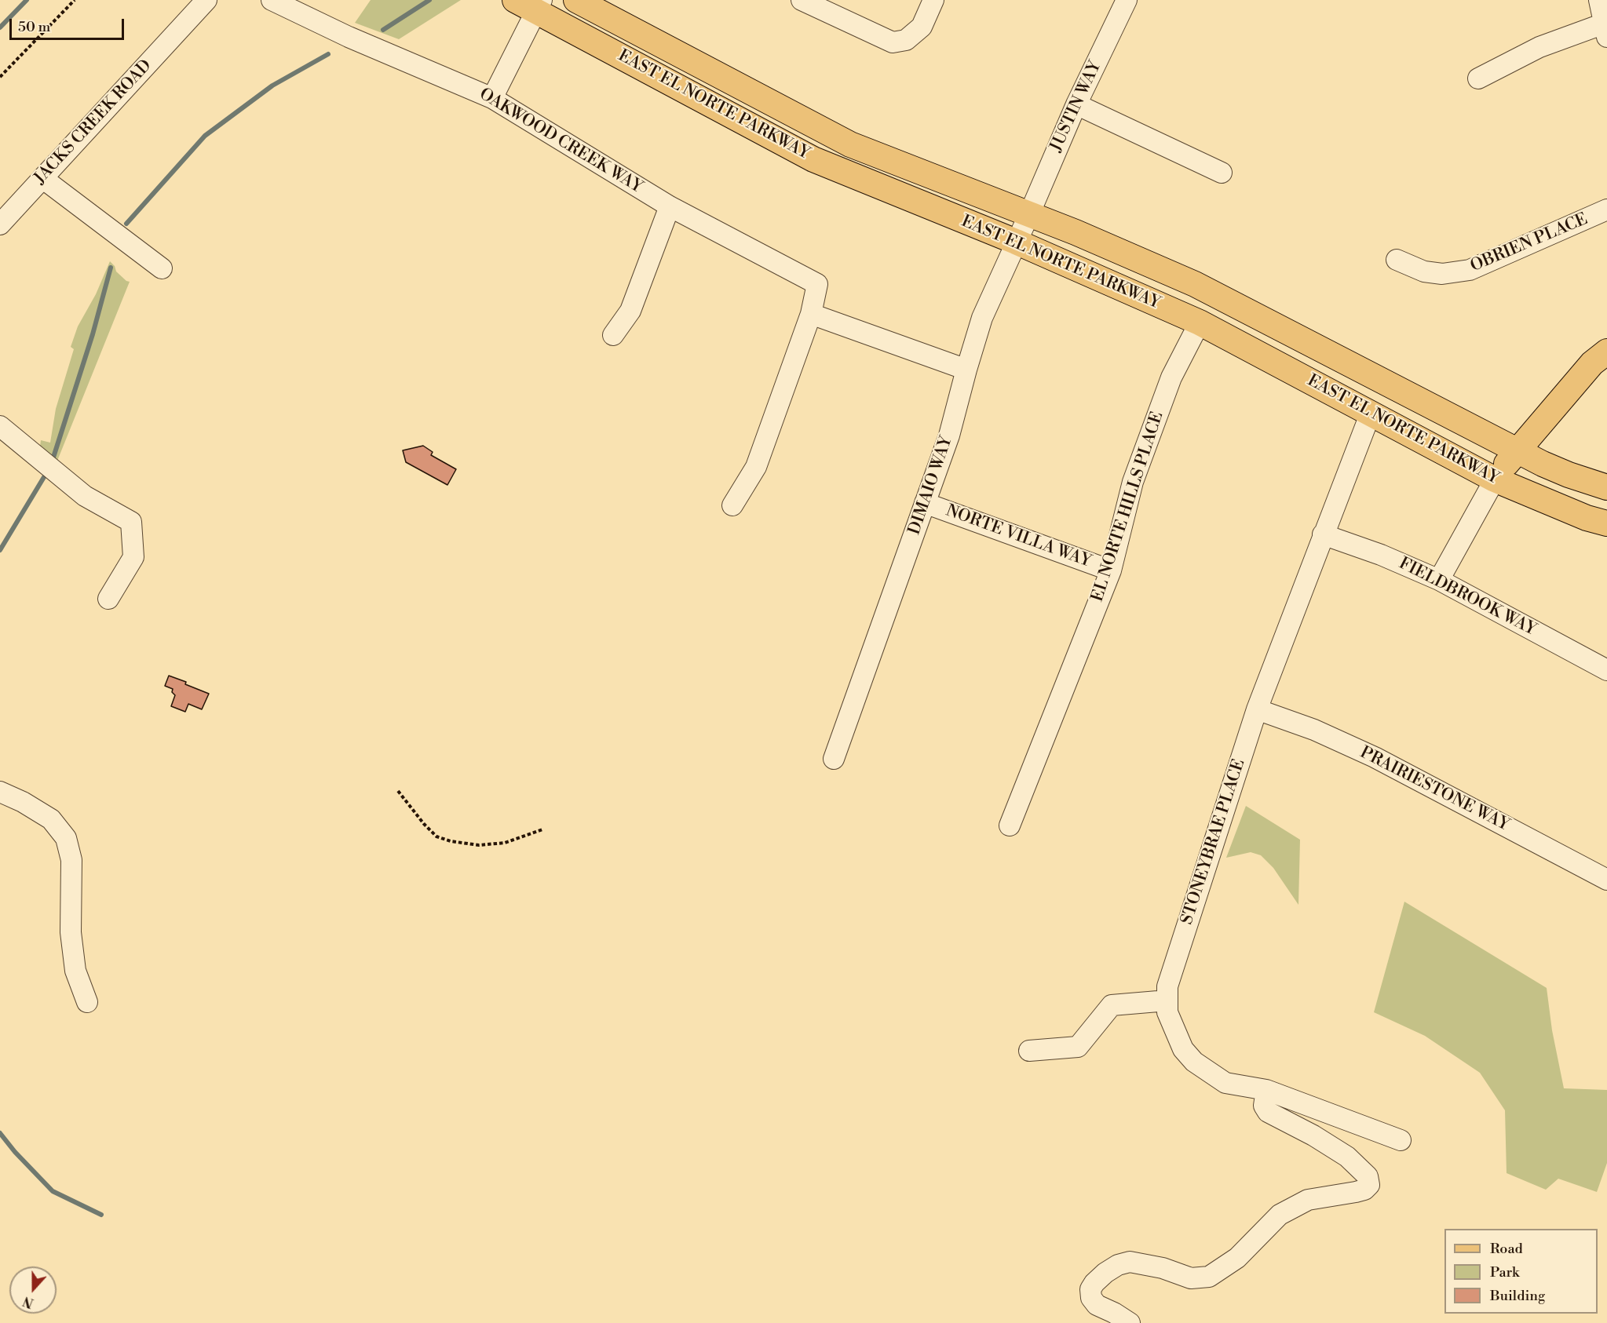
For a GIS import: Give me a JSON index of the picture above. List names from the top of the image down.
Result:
{
  "streets": {
    "main road": ["EAST EL NORTE PARKWAY"],
    "street": [
      "JUSTIN WAY",
      "JACKS CREEK ROAD",
      "OAKWOOD CREEK WAY",
      "OBRIEN PLACE",
      "DIMAIO WAY",
      "EL NORTE HILLS PLACE",
      "NORTE VILLA WAY",
      "FIELDBROOK WAY",
      "PRAIRIESTONE WAY",
      "STONEYBRAE PLACE"
    ]
  },
  "crossings": [
    ["EAST EL NORTE PARKWAY", "JUSTIN WAY"],
    ["EAST EL NORTE PARKWAY", "DIMAIO WAY"],
    ["EAST EL NORTE PARKWAY", "EL NORTE HILLS PLACE"],
    ["EAST EL NORTE PARKWAY", "STONEYBRAE PLACE"],
    ["JUSTIN WAY", "DIMAIO WAY"],
    ["DIMAIO WAY", "NORTE VILLA WAY"],
    ["EL NORTE HILLS PLACE", "NORTE VILLA WAY"],
    ["FIELDBROOK WAY", "STONEYBRAE PLACE"],
    ["PRAIRIESTONE WAY", "STONEYBRAE PLACE"]
  ],
  "legend": ["Road", "Park", "Building"],
  "scale_bar": "50 m",
  "north": "bottom"
}
